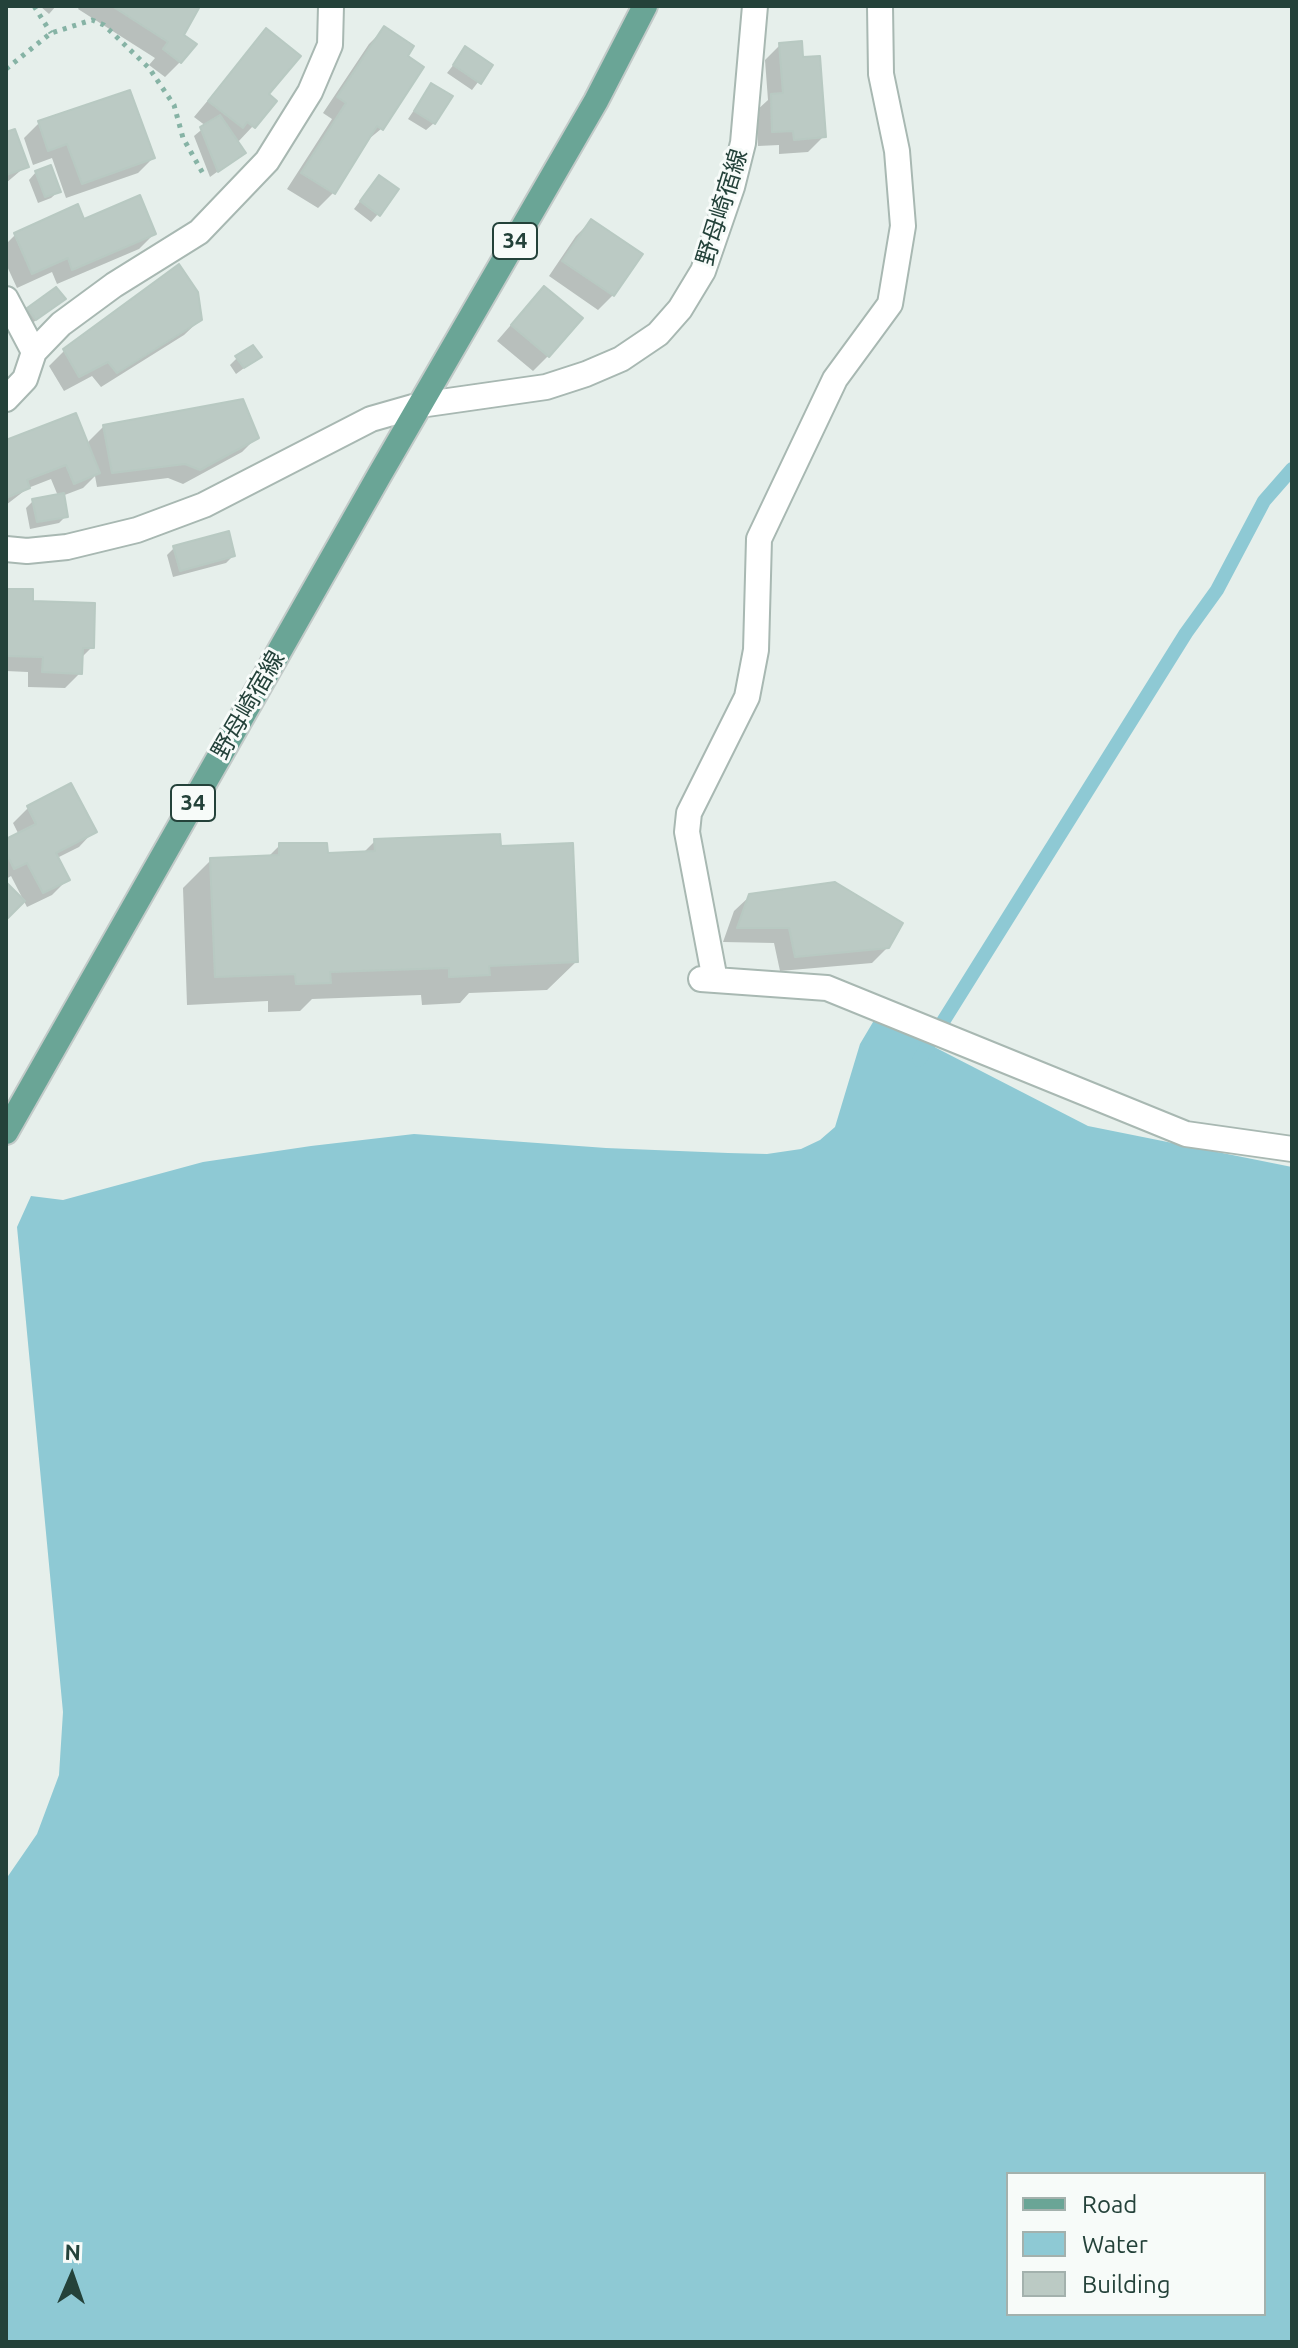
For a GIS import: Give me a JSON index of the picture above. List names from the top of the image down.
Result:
{
  "streets": {
    "main road": ["野母崎宿線", "34"]
  },
  "legend": ["Road", "Water", "Building"],
  "north": "top"
}
